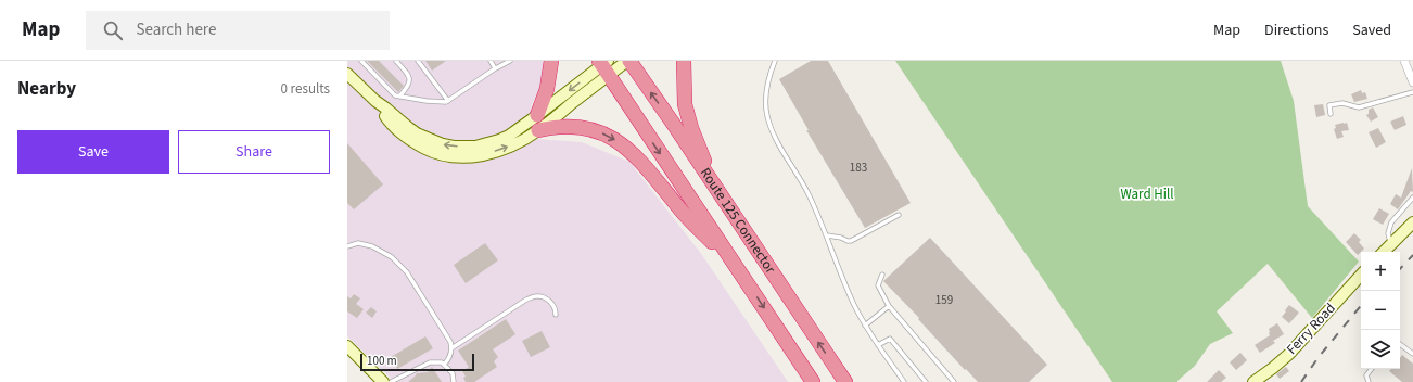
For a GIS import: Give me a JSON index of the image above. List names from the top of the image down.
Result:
{
  "streets": {
    "highway": ["Route 125 Connector"],
    "street": ["Ferry Road"]
  },
  "parks": ["Ward Hill"],
  "house_numbers": ["183", "159"],
  "scale_bar": "100 m",
  "page": {
    "header": "Map",
    "search": "Search here",
    "nav": ["Map", "Directions", "Saved"],
    "heading": ["Nearby", "0 results"],
    "buttons": ["Save", "Share"],
    "map_buttons": ["+", "−"],
    "scale": "100 m"
  }
}
